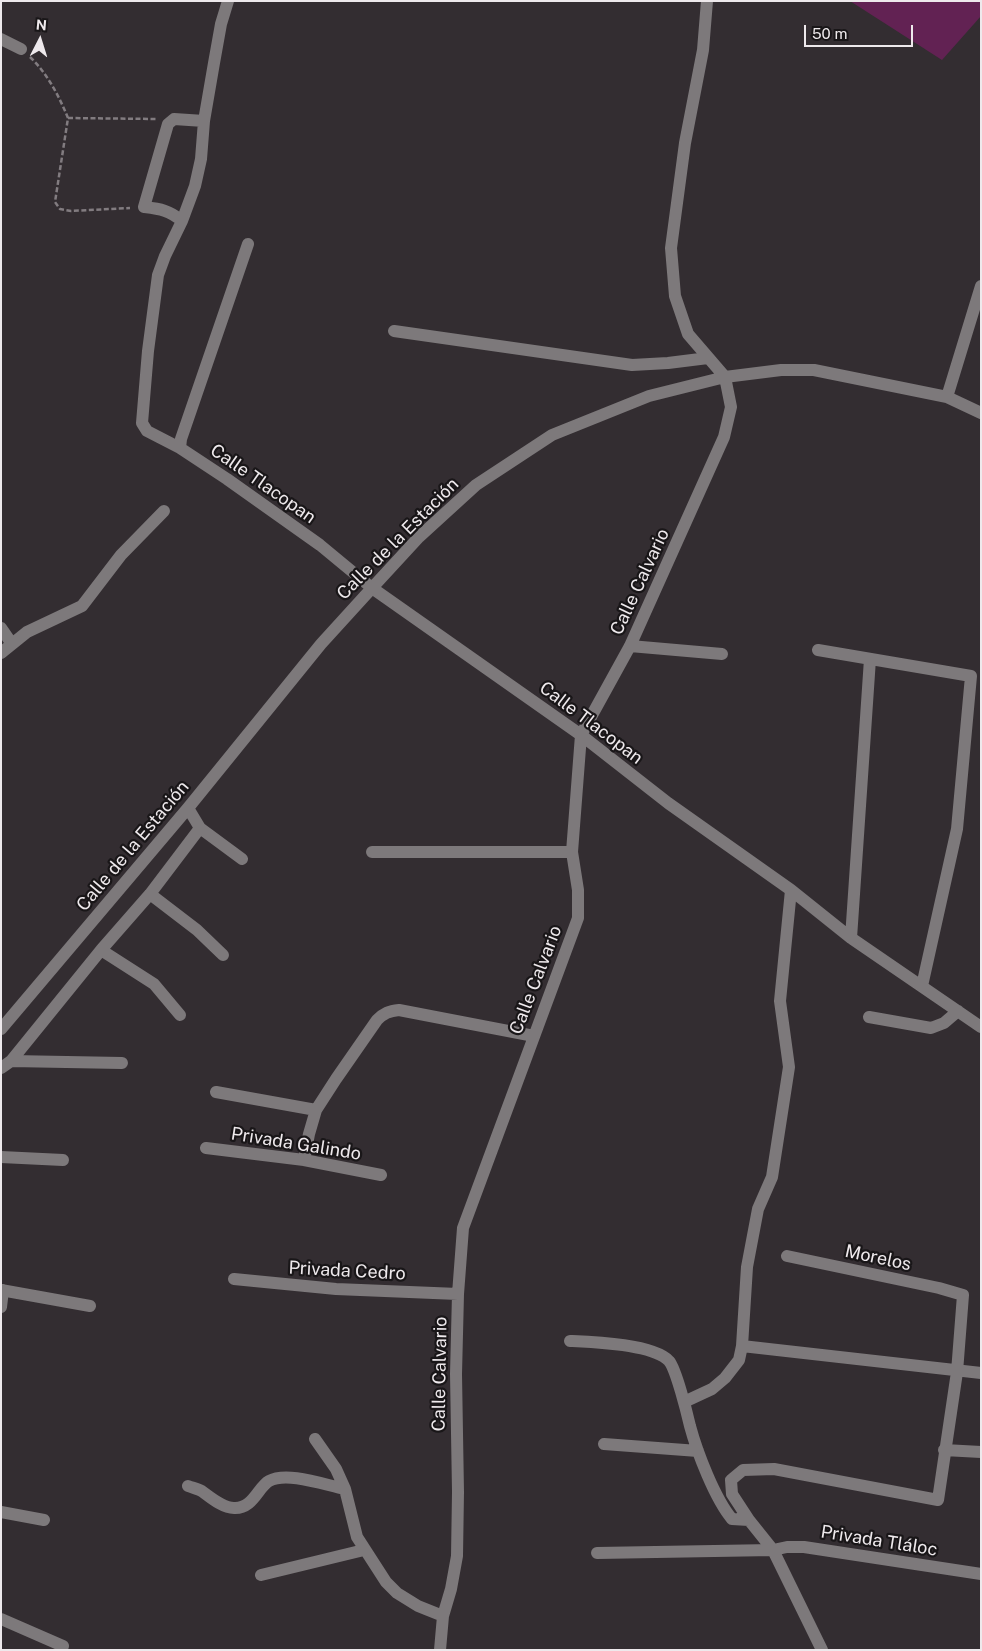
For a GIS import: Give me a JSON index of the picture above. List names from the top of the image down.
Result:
{
  "streets": {
    "street": [
      "Calle Tlacopan",
      "Calle de la Estación",
      "Calle Calvario",
      "Privada Galindo",
      "Morelos",
      "Privada Cedro",
      "Privada Tláloc"
    ]
  },
  "crossings": [
    ["Calle Tlacopan", "Calle de la Estación"],
    ["Calle Tlacopan", "Calle Calvario"],
    ["Calle de la Estación", "Calle Calvario"],
    ["Calle Calvario", "Privada Cedro"]
  ],
  "scale_bar": "50 m",
  "north": "top"
}
